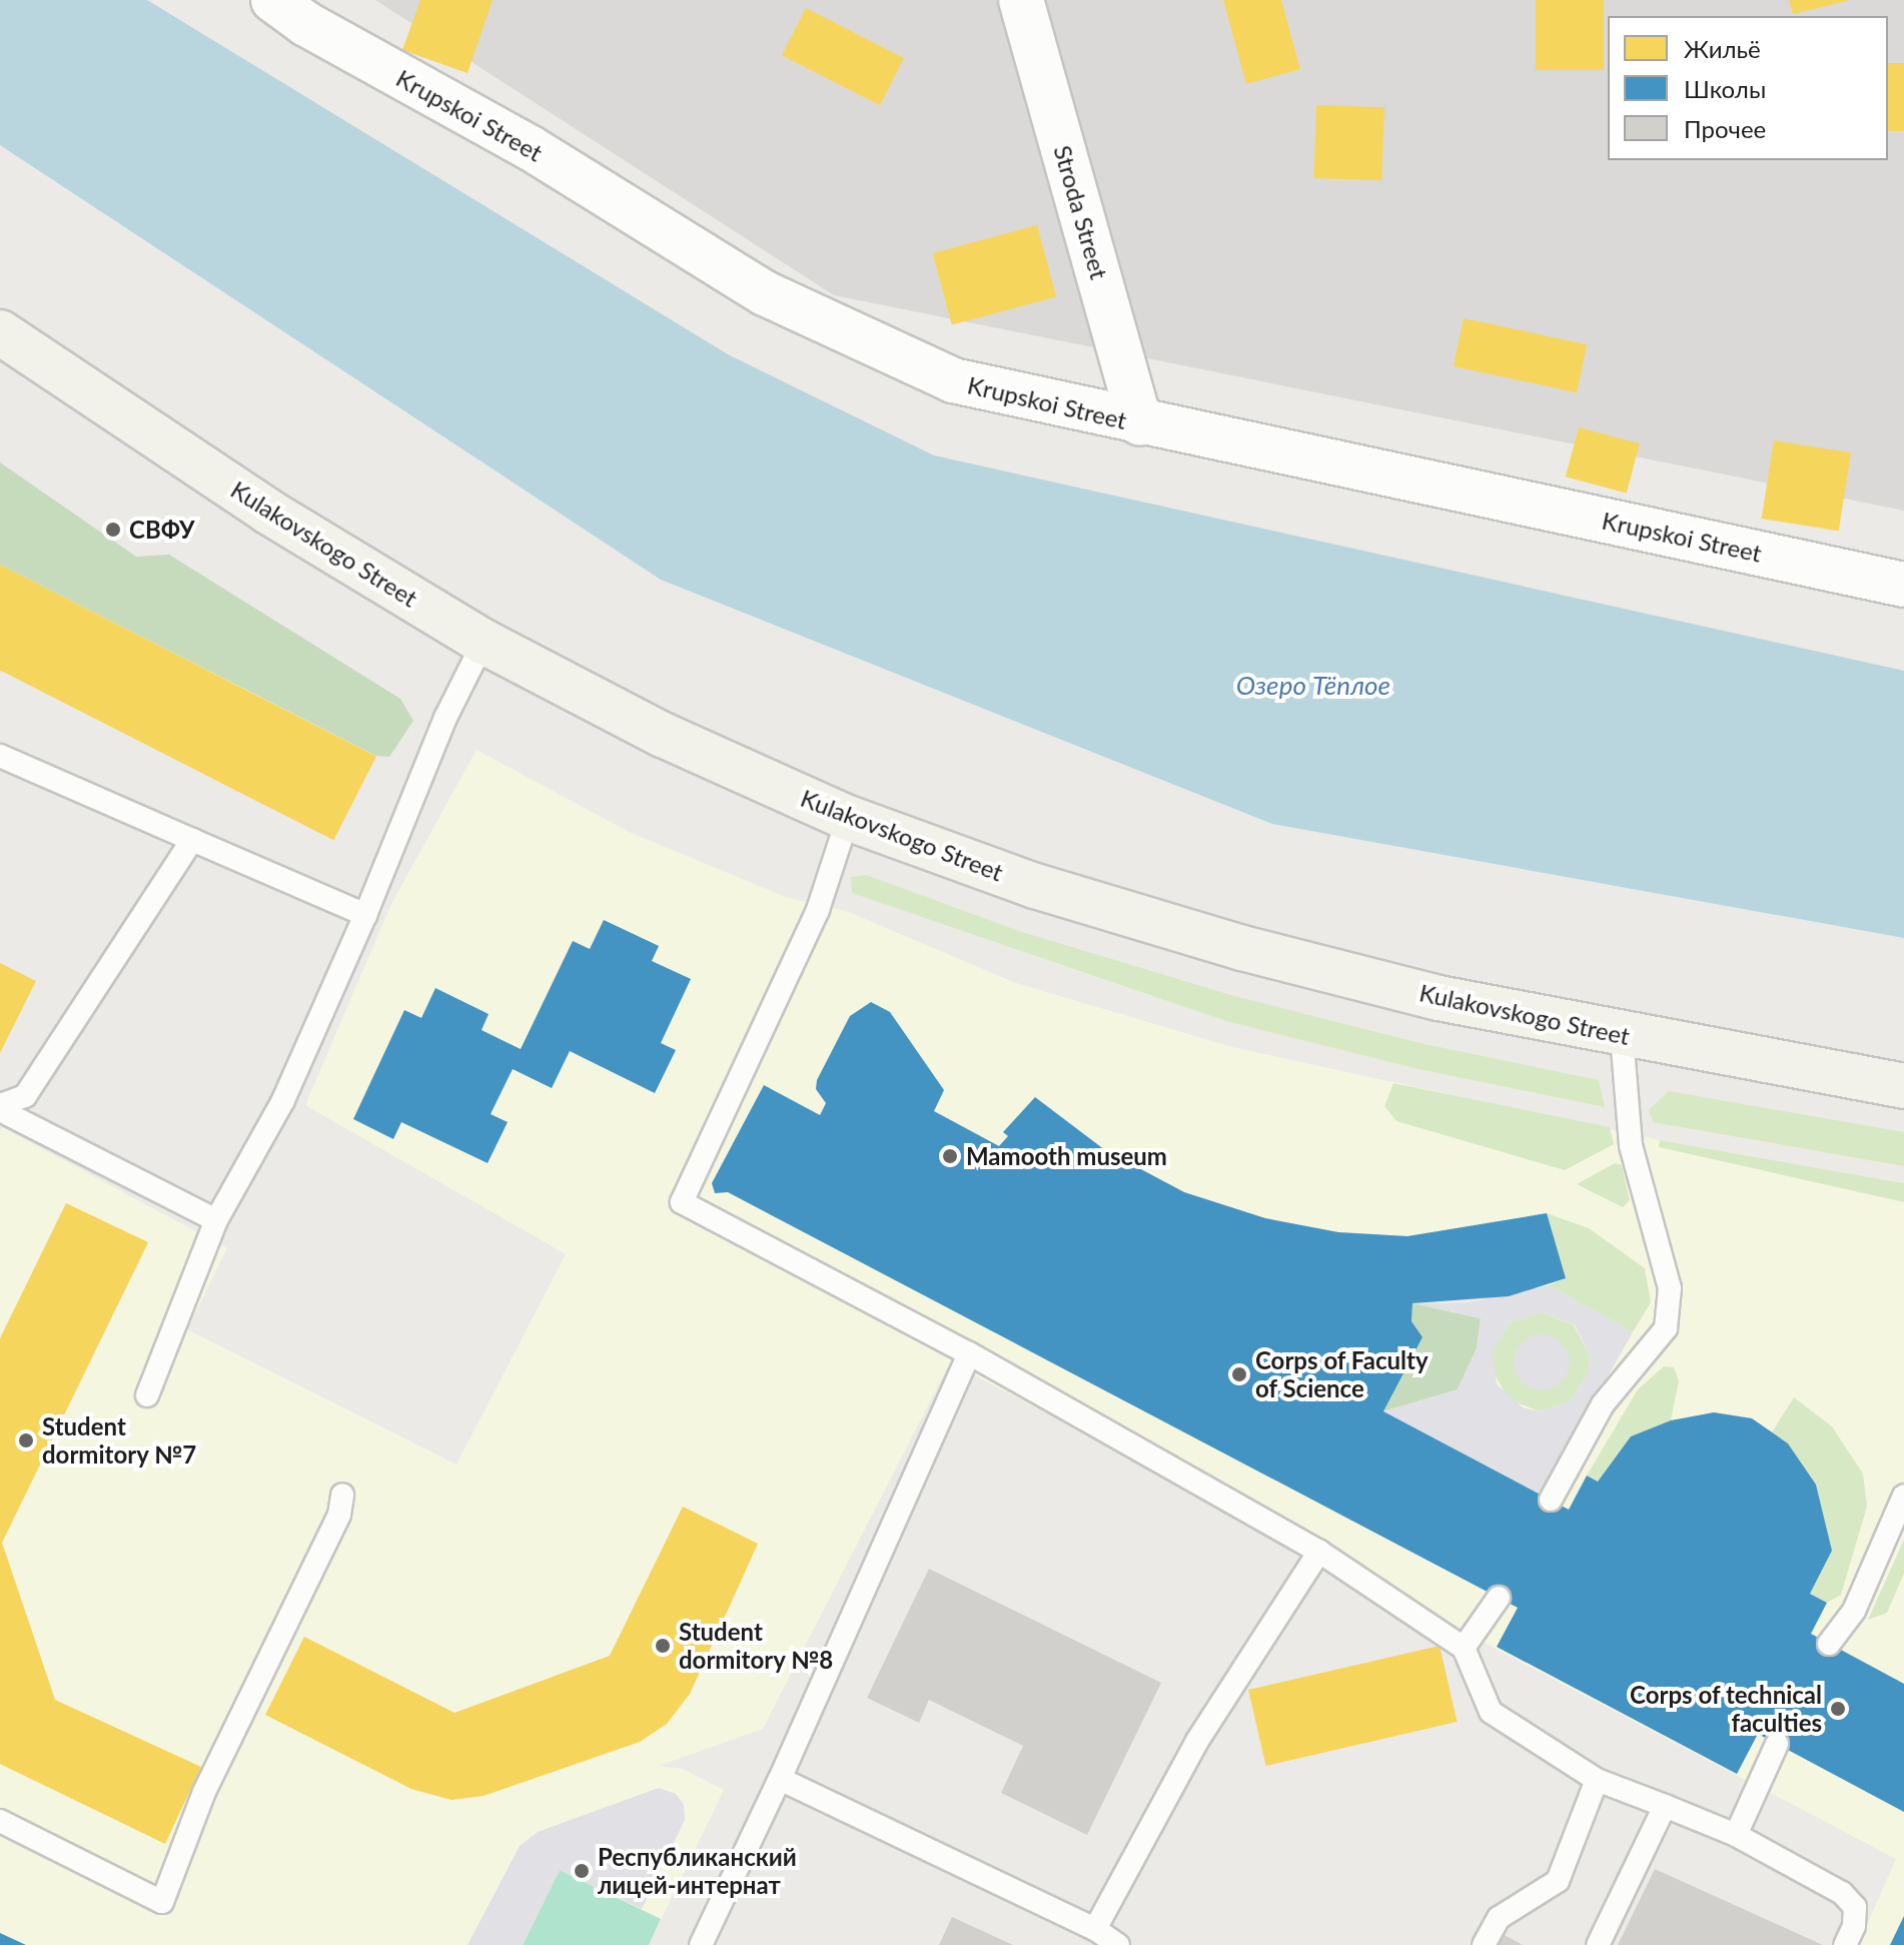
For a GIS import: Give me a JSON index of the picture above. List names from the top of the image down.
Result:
{
  "streets": {
    "main road": ["Kulakovskogo Street"],
    "street": ["Krupskoi Street", "Stroda Street"]
  },
  "crossings": [
    ["Krupskoi Street", "Stroda Street"]
  ],
  "water": ["Озеро Тёплое"],
  "places": [
    "СВФУ",
    "Mamooth museum",
    "Corps of Faculty of Science",
    "Student dormitory №7",
    "Student dormitory №8",
    "Corps of technical faculties",
    "Республиканский лицей-интернат"
  ],
  "legend": ["Жильё", "Школы", "Прочее"]
}
